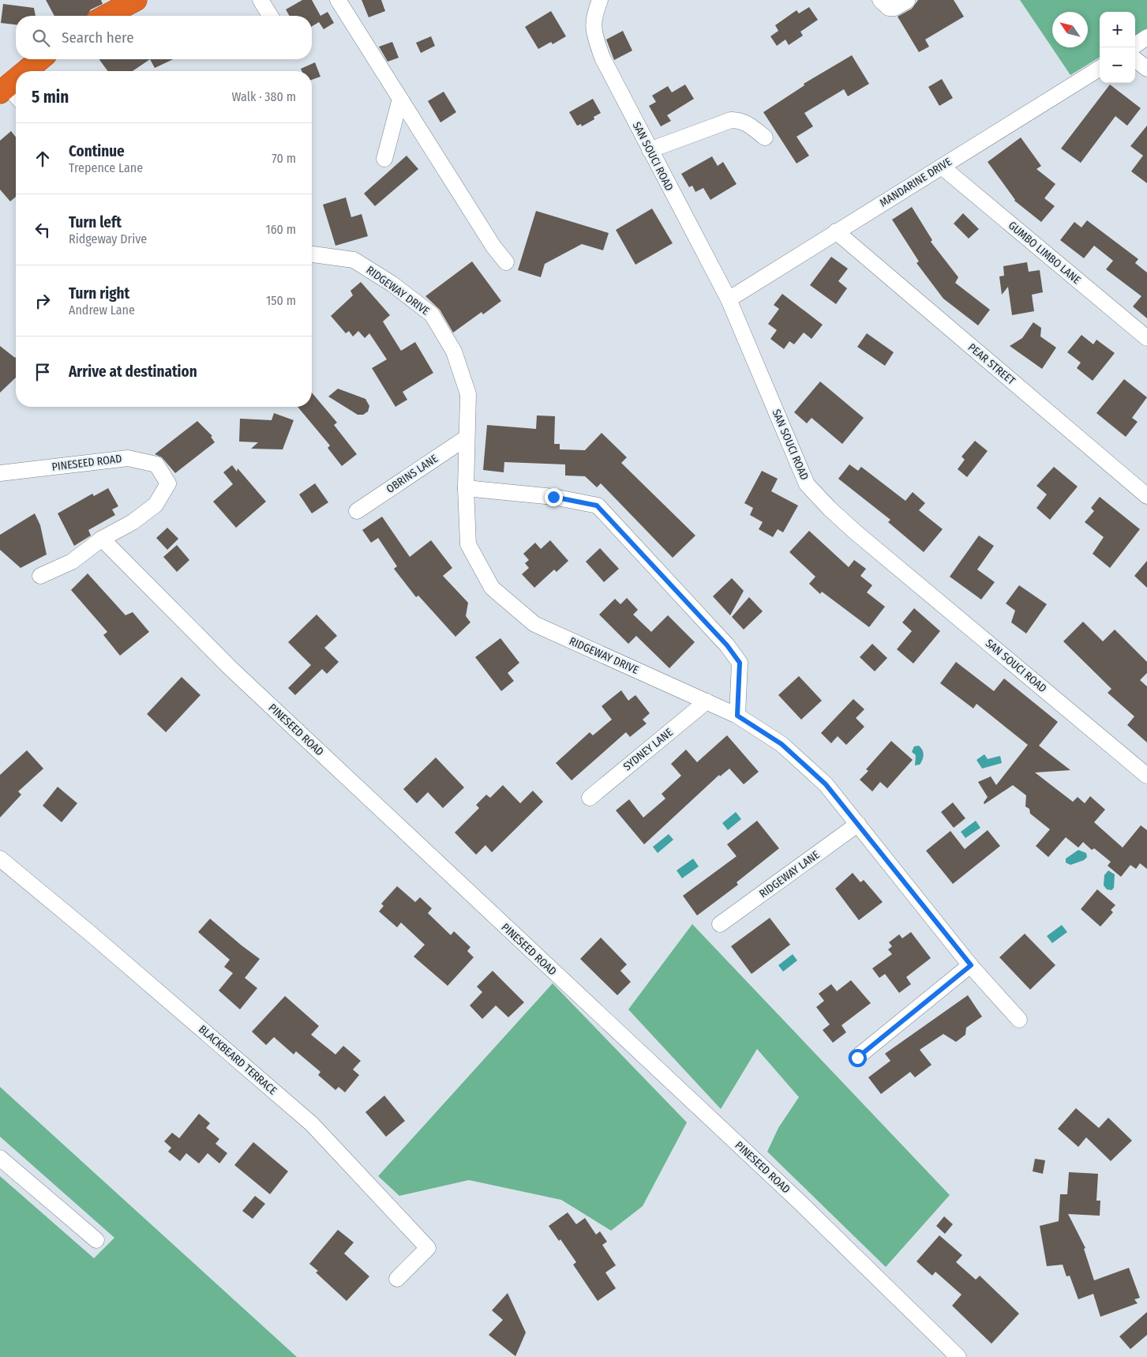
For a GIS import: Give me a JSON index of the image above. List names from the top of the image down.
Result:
{
  "streets": {
    "street": [
      "SAN SOUCI ROAD",
      "MANDARINE DRIVE",
      "GUMBO LIMBO LANE",
      "RIDGEWAY DRIVE",
      "PEAR STREET",
      "PINESEED ROAD",
      "OBRINS LANE",
      "SYDNEY LANE",
      "RIDGEWAY LANE",
      "BLACKBEARD TERRACE"
    ]
  },
  "crossings": [
    ["SAN SOUCI ROAD", "MANDARINE DRIVE"],
    ["MANDARINE DRIVE", "GUMBO LIMBO LANE"],
    ["MANDARINE DRIVE", "PEAR STREET"],
    ["RIDGEWAY DRIVE", "OBRINS LANE"],
    ["RIDGEWAY DRIVE", "SYDNEY LANE"],
    ["RIDGEWAY DRIVE", "RIDGEWAY LANE"]
  ],
  "north": "top left",
  "page": {
    "map_buttons": ["+", "−"],
    "search": "Search here",
    "heading": ["5 min", "Walk · 380 m"],
    "list": [
      ["Continue", "Trepence Lane", "70 m"],
      ["Turn left", "Ridgeway Drive", "160 m"],
      ["Turn right", "Andrew Lane", "150 m"],
      "Arrive at destination"
    ]
  }
}
